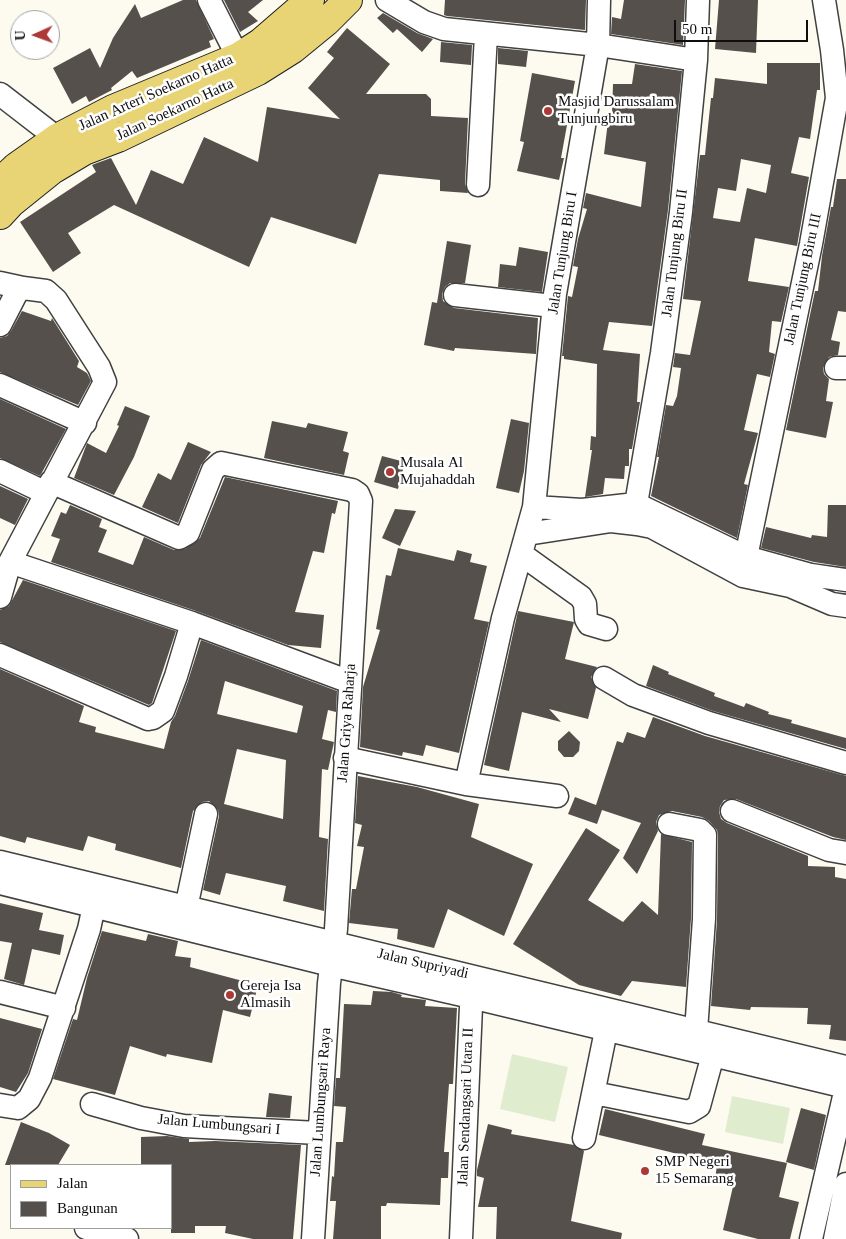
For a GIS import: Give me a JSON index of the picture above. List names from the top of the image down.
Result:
{
  "streets": {
    "main road": ["Jalan Arteri Soekarno Hatta", "Jalan Soekarno Hatta"],
    "street": [
      "Jalan Tunjung Biru I",
      "Jalan Tunjung Biru II",
      "Jalan Tunjung Biru III",
      "Jalan Griya Raharja",
      "Jalan Supriyadi",
      "Jalan Lumbungsari Raya",
      "Jalan Sendangsari Utara II",
      "Jalan Lumbungsari I"
    ]
  },
  "crossings": [
    ["Jalan Griya Raharja", "Jalan Supriyadi"],
    ["Jalan Griya Raharja", "Jalan Lumbungsari Raya"],
    ["Jalan Supriyadi", "Jalan Lumbungsari Raya"],
    ["Jalan Supriyadi", "Jalan Sendangsari Utara II"],
    ["Jalan Lumbungsari Raya", "Jalan Lumbungsari I"]
  ],
  "places": [
    "Masjid Darussalam Tunjungbiru",
    "Musala Al Mujahaddah",
    "Gereja Isa Almasih",
    "SMP Negeri 15 Semarang"
  ],
  "legend": ["Jalan", "Bangunan"],
  "scale_bar": "50 m",
  "north": "left"
}
